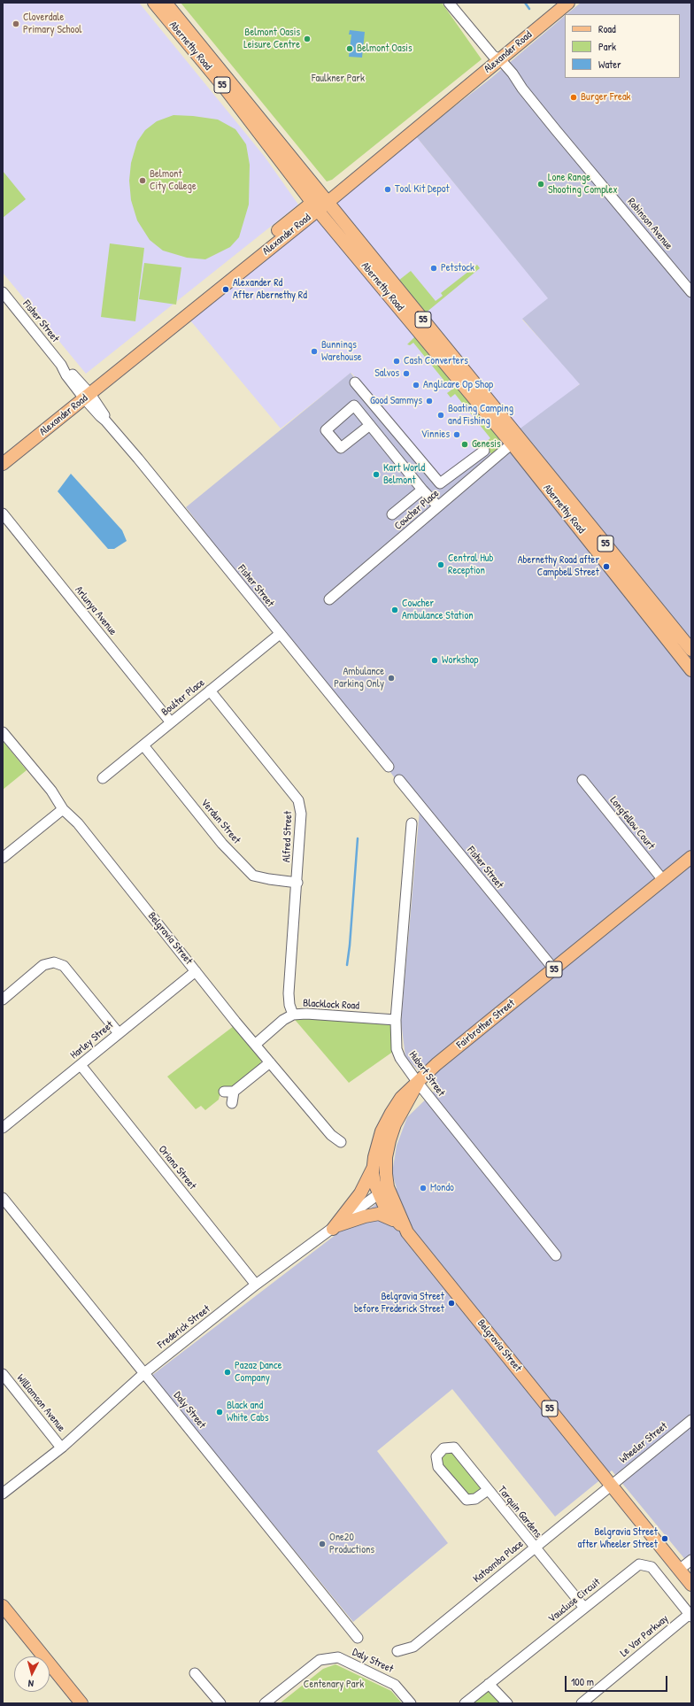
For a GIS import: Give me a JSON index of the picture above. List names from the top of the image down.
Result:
{
  "streets": {
    "main road": [
      "Abernethy Road",
      "Alexander Road",
      "55",
      "Belgravia Street",
      "Fairbrother Street"
    ],
    "street": [
      "Robinson Avenue",
      "Fisher Street",
      "Cowcher Place",
      "Arlunya Avenue",
      "Boulter Place",
      "Verdun Street",
      "Longfellow Court",
      "Alfred Street",
      "Blacklock Road",
      "Harley Street",
      "Hubert Street",
      "Oriana Street",
      "Frederick Street",
      "Williamson Avenue",
      "Daly Street",
      "Wheeler Street",
      "Tarquin Gardens",
      "Katoomba Place",
      "Vaucluse Circuit",
      "Le Var Parkway"
    ]
  },
  "crossings": [
    ["Abernethy Road", "Alexander Road"],
    ["Abernethy Road", "Cowcher Place"],
    ["Alexander Road", "Robinson Avenue"],
    ["Alexander Road", "Fisher Street"],
    ["Fisher Street", "Boulter Place"],
    ["Fisher Street", "Fairbrother Street"],
    ["Arlunya Avenue", "Boulter Place"],
    ["Boulter Place", "Verdun Street"],
    ["Boulter Place", "Alfred Street"],
    ["Verdun Street", "Alfred Street"],
    ["Longfellow Court", "Fairbrother Street"],
    ["Alfred Street", "Blacklock Road"],
    ["Belgravia Street", "Blacklock Road"],
    ["Belgravia Street", "Fairbrother Street"],
    ["Belgravia Street", "Harley Street"],
    ["Belgravia Street", "Hubert Street"],
    ["Belgravia Street", "Frederick Street"],
    ["Belgravia Street", "Wheeler Street"],
    ["Belgravia Street", "Katoomba Place"],
    ["Blacklock Road", "Hubert Street"],
    ["Fairbrother Street", "Hubert Street"],
    ["Fairbrother Street", "Frederick Street"],
    ["Harley Street", "Oriana Street"],
    ["Oriana Street", "Frederick Street"],
    ["Frederick Street", "Williamson Avenue"],
    ["Frederick Street", "Daly Street"],
    ["Wheeler Street", "Katoomba Place"],
    ["Tarquin Gardens", "Katoomba Place"],
    ["Tarquin Gardens", "Vaucluse Circuit"],
    ["Vaucluse Circuit", "Le Var Parkway"]
  ],
  "parks": ["Faulkner Park", "Centenary Park"],
  "places": [
    "Cloverdale Primary School",
    "Belmont Oasis Leisure Centre",
    "Belmont Oasis",
    "Burger Freak",
    "Belmont City College",
    "Lone Range Shooting Complex",
    "Tool Kit Depot",
    "Petstock",
    "Alexander Rd After Abernethy Rd",
    "Bunnings Warehouse",
    "Cash Converters",
    "Salvos",
    "Anglicare Op Shop",
    "Good Sammys",
    "Boating Camping and Fishing",
    "Vinnies",
    "Genesis",
    "Kart World Belmont",
    "Central Hub Reception",
    "Abernethy Road after Campbell Street",
    "Cowcher Ambulance Station",
    "Workshop",
    "Ambulance Parking Only",
    "Mondo",
    "Belgravia Street before Frederick Street",
    "Pazaz Dance Company",
    "Black and White Cabs",
    "Belgravia Street after Wheeler Street",
    "One20 Productions"
  ],
  "legend": ["Road", "Park", "Water"],
  "scale_bar": "100 m",
  "north": "bottom"
}
